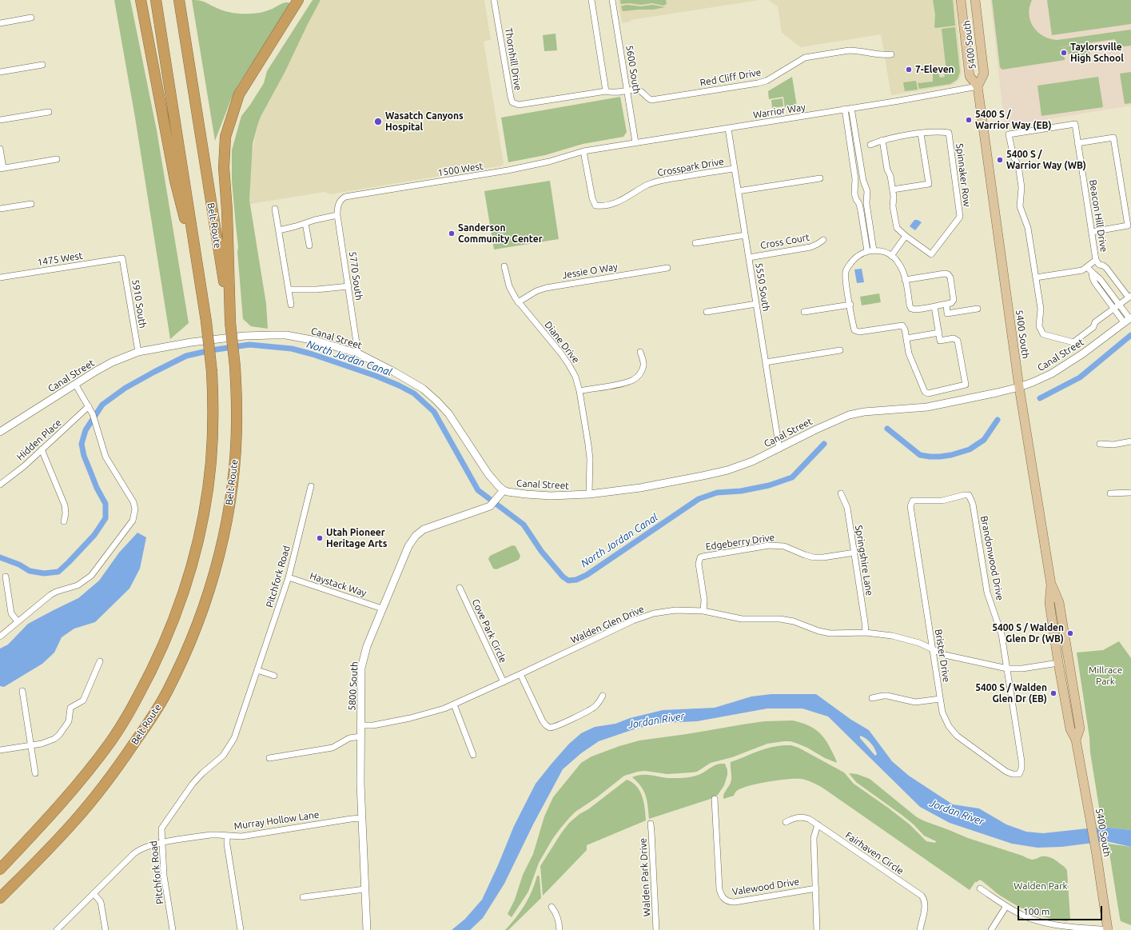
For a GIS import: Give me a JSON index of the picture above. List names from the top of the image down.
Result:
{
  "streets": {
    "highway": ["Belt Route"],
    "main road": ["5400 South"],
    "street": [
      "Thornhill Drive",
      "5600 South",
      "Red Cliff Drive",
      "Warrior Way",
      "Crosspark Drive",
      "1500 West",
      "Spinnaker Row",
      "Beacon Hill Drive",
      "Cross Court",
      "1475 West",
      "Jessie O Way",
      "5770 South",
      "5550 South",
      "5910 South",
      "Canal Street",
      "Diane Drive",
      "Hidden Place",
      "Edgeberry Drive",
      "Brandonwood Drive",
      "Springshire Lane",
      "Pitchfork Road",
      "Haystack Way",
      "Walden Glen Drive",
      "Cove Park Circle",
      "Brister Drive",
      "5800 South",
      "Murray Hollow Lane",
      "Fairhaven Circle",
      "Walden Park Drive",
      "Valewood Drive"
    ]
  },
  "crossings": [
    ["5400 South", "Warrior Way"],
    ["5400 South", "Canal Street"],
    ["5400 South", "Walden Glen Drive"],
    ["Thornhill Drive", "5600 South"],
    ["Thornhill Drive", "Red Cliff Drive"],
    ["5600 South", "Red Cliff Drive"],
    ["5600 South", "Warrior Way"],
    ["Warrior Way", "Crosspark Drive"],
    ["Warrior Way", "1500 West"],
    ["Warrior Way", "5550 South"],
    ["Crosspark Drive", "1500 West"],
    ["Crosspark Drive", "5550 South"],
    ["1500 West", "5770 South"],
    ["Cross Court", "5550 South"],
    ["1475 West", "5910 South"],
    ["Jessie O Way", "Diane Drive"],
    ["5770 South", "Canal Street"],
    ["5550 South", "Canal Street"],
    ["5910 South", "Canal Street"],
    ["Canal Street", "Diane Drive"],
    ["Canal Street", "5800 South"],
    ["Edgeberry Drive", "Springshire Lane"],
    ["Edgeberry Drive", "Walden Glen Drive"],
    ["Brandonwood Drive", "Walden Glen Drive"],
    ["Brandonwood Drive", "Brister Drive"],
    ["Springshire Lane", "Walden Glen Drive"],
    ["Pitchfork Road", "Haystack Way"],
    ["Pitchfork Road", "Murray Hollow Lane"],
    ["Haystack Way", "5800 South"],
    ["Walden Glen Drive", "Cove Park Circle"],
    ["Walden Glen Drive", "Brister Drive"],
    ["Walden Glen Drive", "5800 South"],
    ["5800 South", "Murray Hollow Lane"]
  ],
  "water": ["North Jordan Canal", "Jordan River"],
  "parks": ["Millrace Park", "Walden Park"],
  "places": [
    "Taylorsville High School",
    "7-Eleven",
    "5400 S / Warrior Way (EB)",
    "Wasatch Canyons Hospital",
    "5400 S / Warrior Way (WB)",
    "Sanderson Community Center",
    "Utah Pioneer Heritage Arts",
    "5400 S / Walden Glen Dr (WB)",
    "5400 S / Walden Glen Dr (EB)"
  ],
  "scale_bar": "100 m"
}
